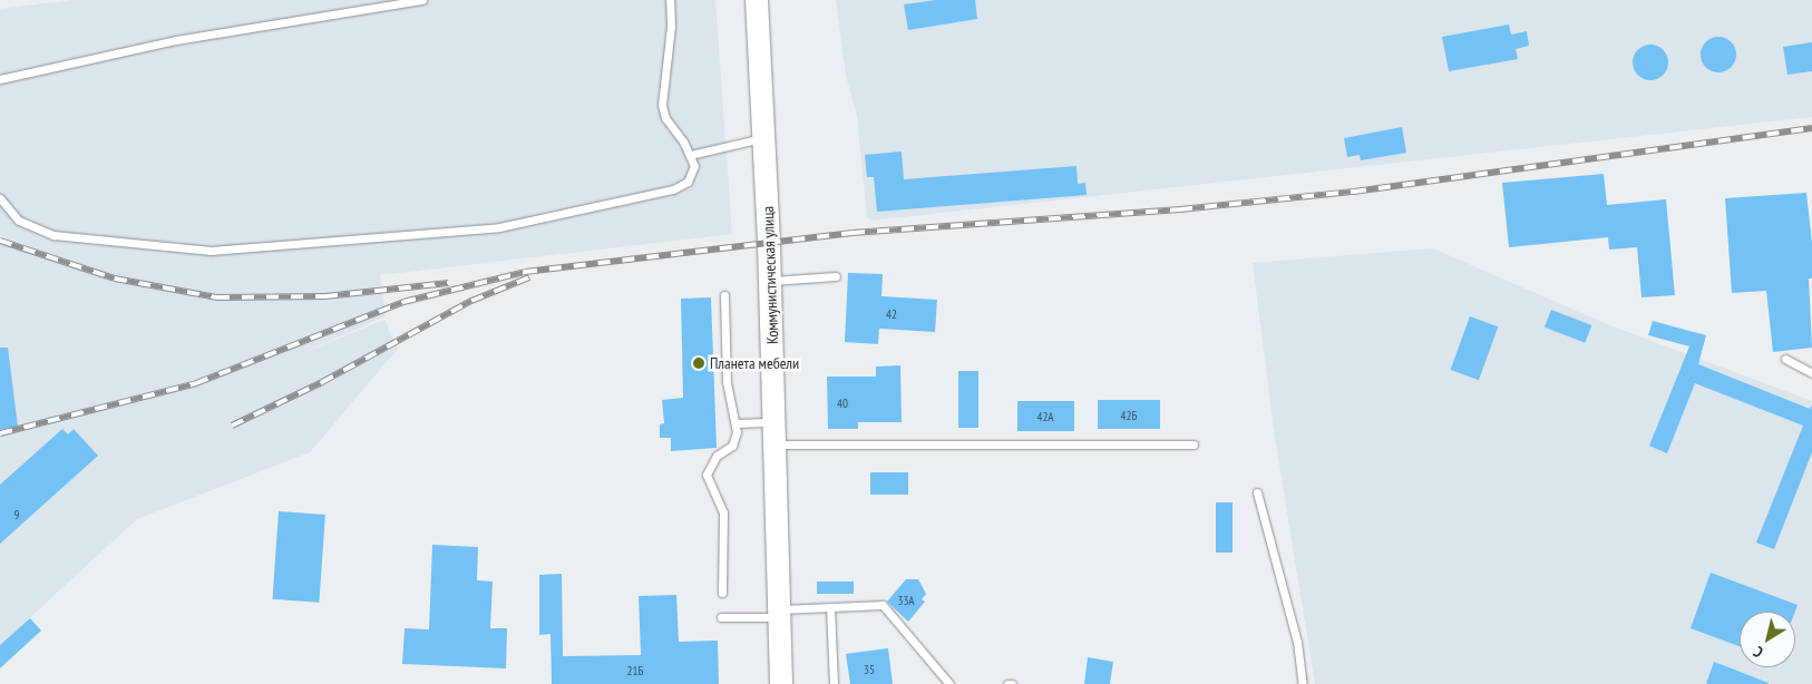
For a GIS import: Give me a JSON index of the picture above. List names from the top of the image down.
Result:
{
  "streets": {
    "main road": ["Коммунистическая улица"]
  },
  "places": ["Планета мебели"],
  "house_numbers": [
    "42",
    "40",
    "42Б",
    "42А",
    "9",
    "33А",
    "35",
    "21Б"
  ],
  "north": "bottom left"
}
